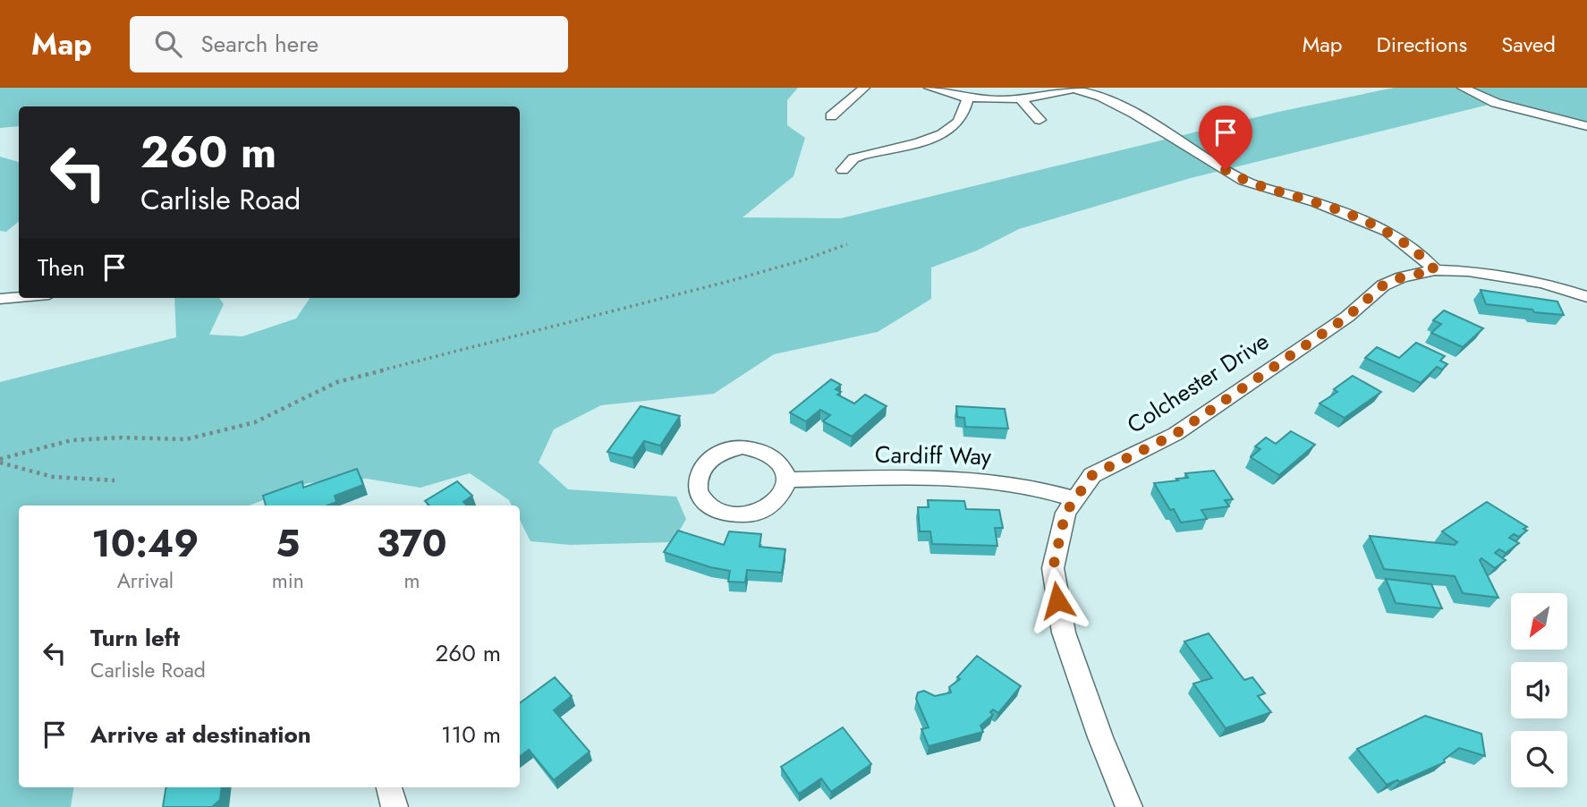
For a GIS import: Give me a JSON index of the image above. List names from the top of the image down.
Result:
{
  "streets": {
    "street": ["Colchester Drive", "Cardiff Way"]
  },
  "crossings": [
    ["Colchester Drive", "Cardiff Way"]
  ],
  "north": "bottom left",
  "page": {
    "header": "Map",
    "search": "Search here",
    "nav": ["Map", "Directions", "Saved"],
    "turn": ["260 m", "Carlisle Road"],
    "then": "Then",
    "eta": [
      "10:49",
      "Arrival",
      "5",
      "min",
      "370",
      "m"
    ],
    "list": [
      {
        "name": "Turn left",
        "note": "Carlisle Road",
        "value": "260 m"
      },
      {
        "name": "Arrive at destination",
        "value": "110 m"
      }
    ]
  }
}
